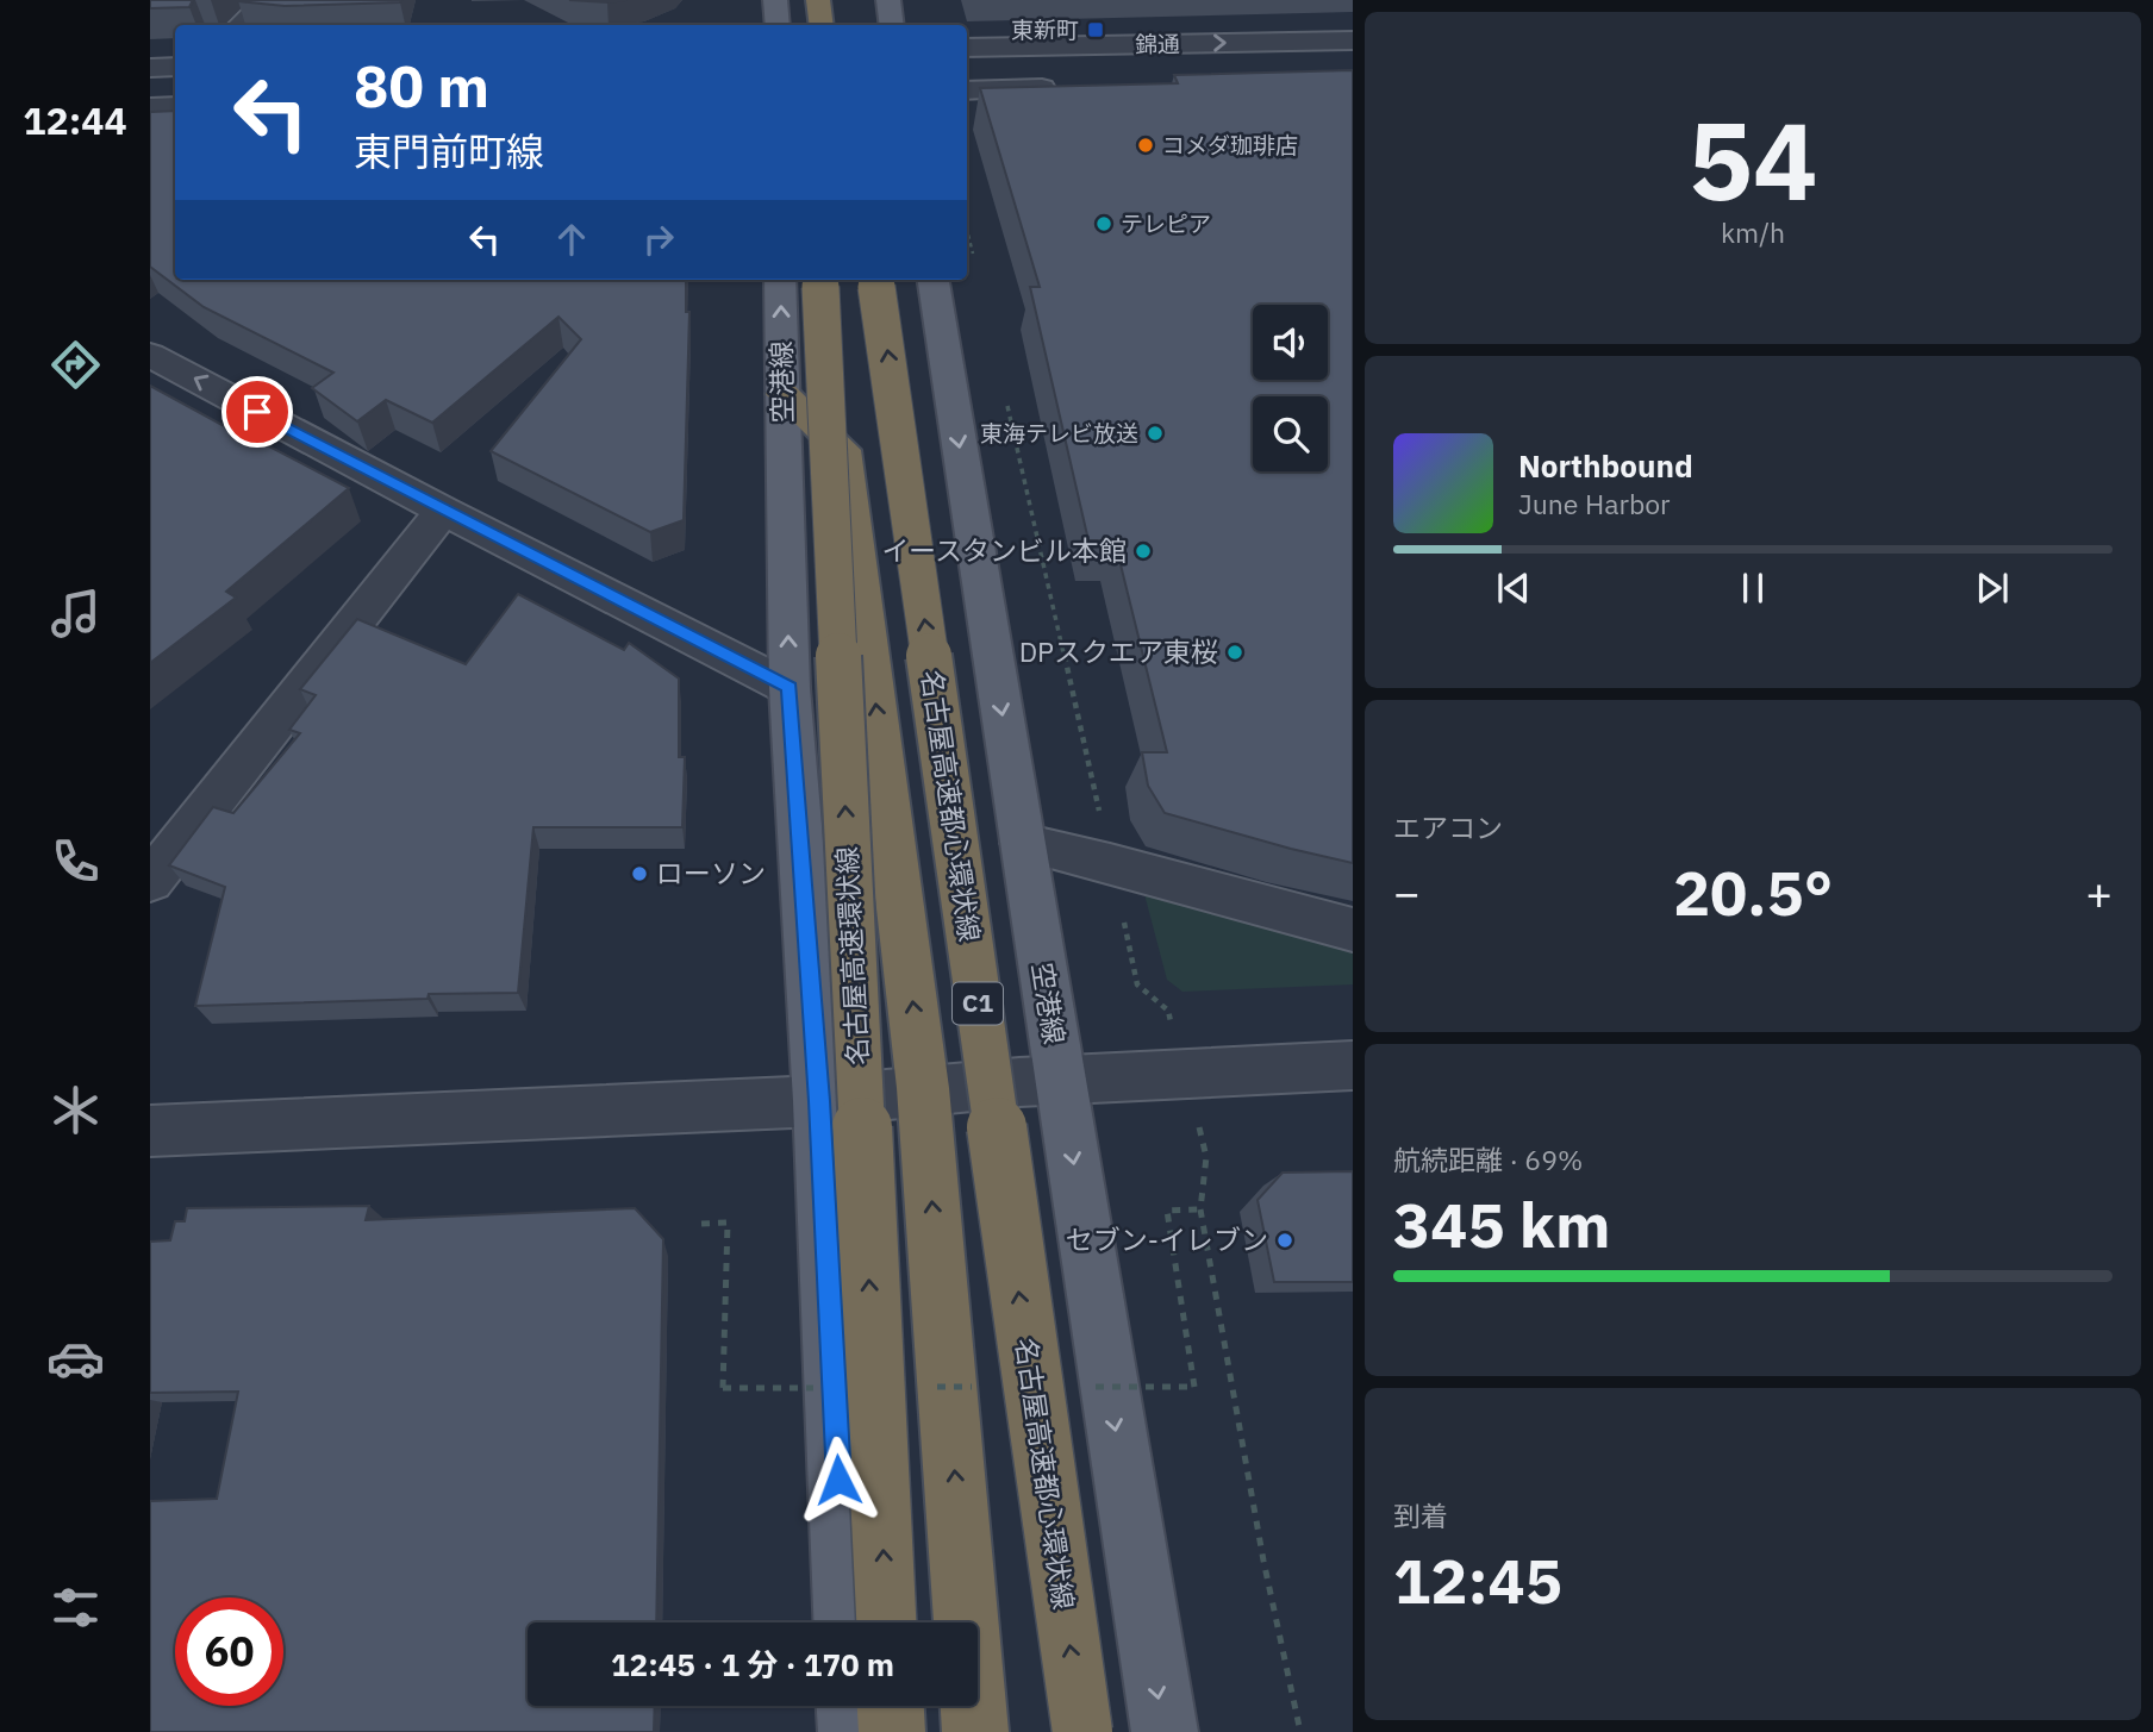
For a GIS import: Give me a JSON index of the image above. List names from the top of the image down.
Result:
{
  "streets": {
    "highway": ["名古屋高速都心環状線", "名古屋高速環状線", "C1"],
    "main road": ["空港線"],
    "street": ["錦通"]
  },
  "one_way": ["錦通"],
  "places": {
    "transit": ["東新町"],
    "other": [
      "コメダ珈琲店",
      "テレピア",
      "東海テレビ放送",
      "イースタンビル本館",
      "DPスクエア東桜",
      "ローソン",
      "セブン-イレブン"
    ]
  },
  "page": {
    "tabs": "12:44",
    "tile": [
      ["54", "km/h"],
      "エアコン",
      ["航続距離 · 69%", "345 km"],
      ["到着", "12:45"]
    ],
    "turn": ["80 m", "東門前町線"],
    "song": ["Northbound", "June Harbor"],
    "heat": ["−", "20.5°", "+"],
    "limit": "60",
    "trip": "12:45 · 1 分 · 170 m"
  }
}
